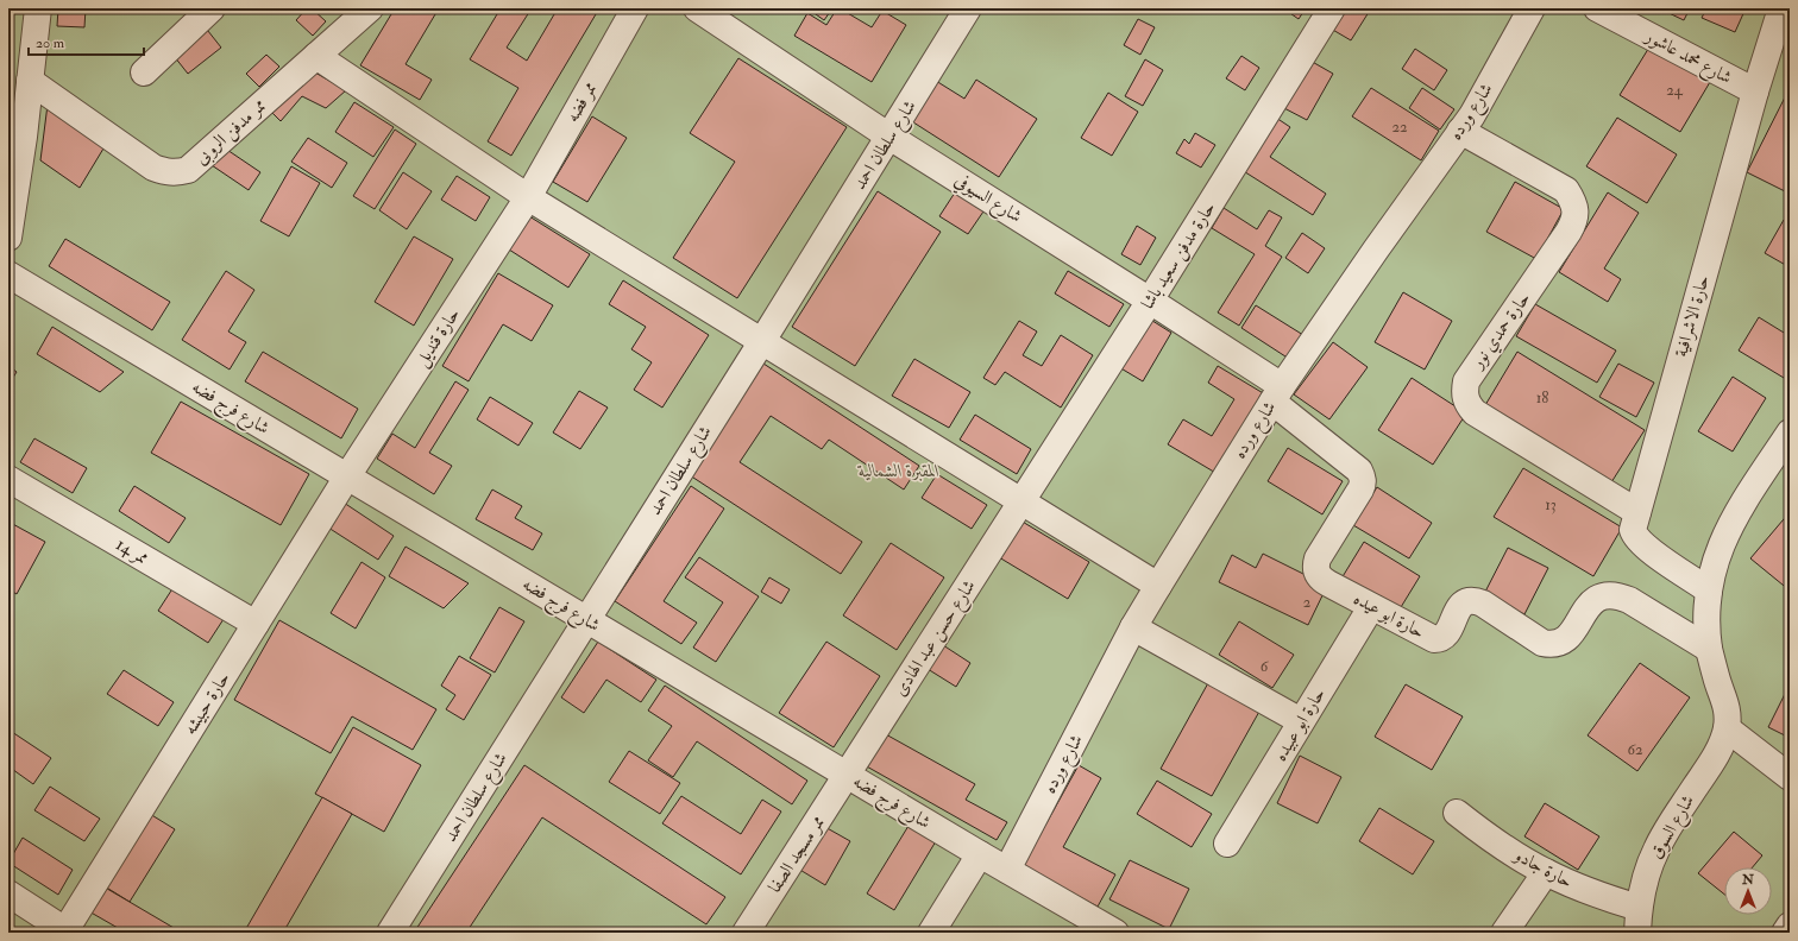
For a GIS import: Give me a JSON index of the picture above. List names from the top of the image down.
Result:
{
  "streets": {
    "street": [
      "شارع محمد عاشور",
      "ممر فضه",
      "شارع ورده",
      "ممر مدفن الروبى",
      "شارع سلطان احمد",
      "شارع السيوفي",
      "حارة مدفن سعيد باشا",
      "حارة الاشرافية",
      "حارة حمدي نور",
      "حارة قنديل",
      "شارع فرج فضه",
      "ممر 14",
      "حارة ابو عيده",
      "شارع حسن عبد الهادى",
      "حارة حبيشه",
      "حارة ابو عبيده",
      "شارع السوق",
      "ممر مسجد الصفا",
      "حارة جادو"
    ]
  },
  "crossings": [
    ["شارع محمد عاشور", "حارة الاشرافية"],
    ["ممر فضه", "حارة قنديل"],
    ["شارع ورده", "شارع السيوفي"],
    ["شارع ورده", "حارة حمدي نور"],
    ["شارع ورده", "شارع فرج فضه"],
    ["شارع ورده", "حارة ابو عيده"],
    ["شارع سلطان احمد", "شارع السيوفي"],
    ["شارع سلطان احمد", "شارع فرج فضه"],
    ["شارع السيوفي", "حارة مدفن سعيد باشا"],
    ["شارع السيوفي", "حارة ابو عيده"],
    ["حارة مدفن سعيد باشا", "شارع حسن عبد الهادى"],
    ["حارة الاشرافية", "حارة حمدي نور"],
    ["حارة الاشرافية", "شارع السوق"],
    ["حارة قنديل", "شارع فرج فضه"],
    ["حارة قنديل", "حارة حبيشه"],
    ["شارع فرج فضه", "شارع حسن عبد الهادى"],
    ["شارع فرج فضه", "حارة حبيشه"],
    ["شارع فرج فضه", "ممر مسجد الصفا"],
    ["ممر 14", "حارة حبيشه"],
    ["حارة ابو عيده", "حارة ابو عبيده"],
    ["حارة ابو عيده", "شارع السوق"],
    ["شارع حسن عبد الهادى", "ممر مسجد الصفا"],
    ["شارع السوق", "حارة جادو"]
  ],
  "parks": ["المقبرة الشمالية"],
  "house_numbers": [
    "24",
    "22",
    "18",
    "13",
    "2",
    "6",
    "62"
  ],
  "scale_bar": "20 m",
  "north": "top"
}
